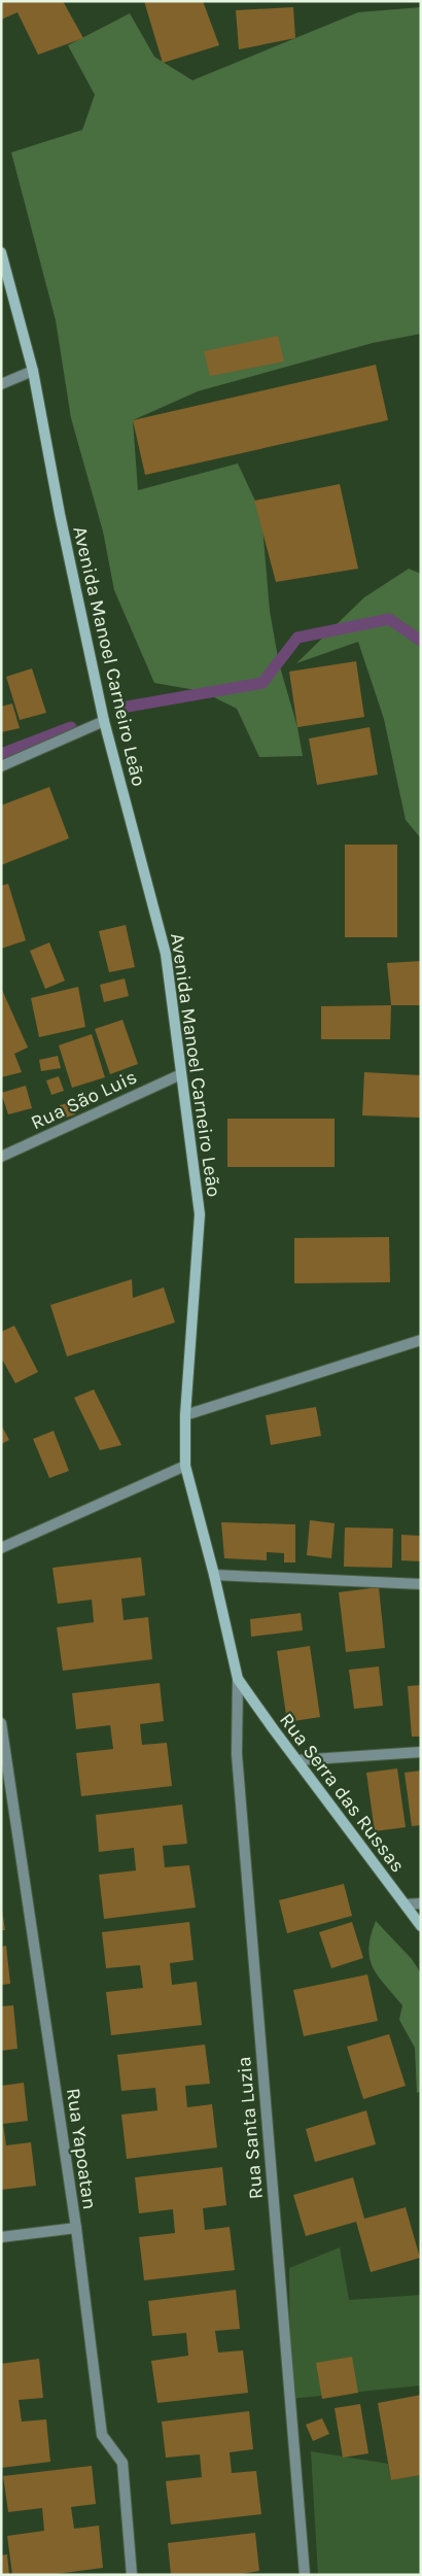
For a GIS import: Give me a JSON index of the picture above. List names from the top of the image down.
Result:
{
  "streets": {
    "main road": ["Avenida Manoel Carneiro Leão", "Rua Serra das Russas"],
    "street": ["Rua São Luis", "Rua Santa Luzia", "Rua Yapoatan"]
  },
  "crossings": [
    ["Avenida Manoel Carneiro Leão", "Rua São Luis"],
    ["Avenida Manoel Carneiro Leão", "Rua Serra das Russas"],
    ["Avenida Manoel Carneiro Leão", "Rua Santa Luzia"],
    ["Rua Serra das Russas", "Rua Santa Luzia"]
  ]
}
